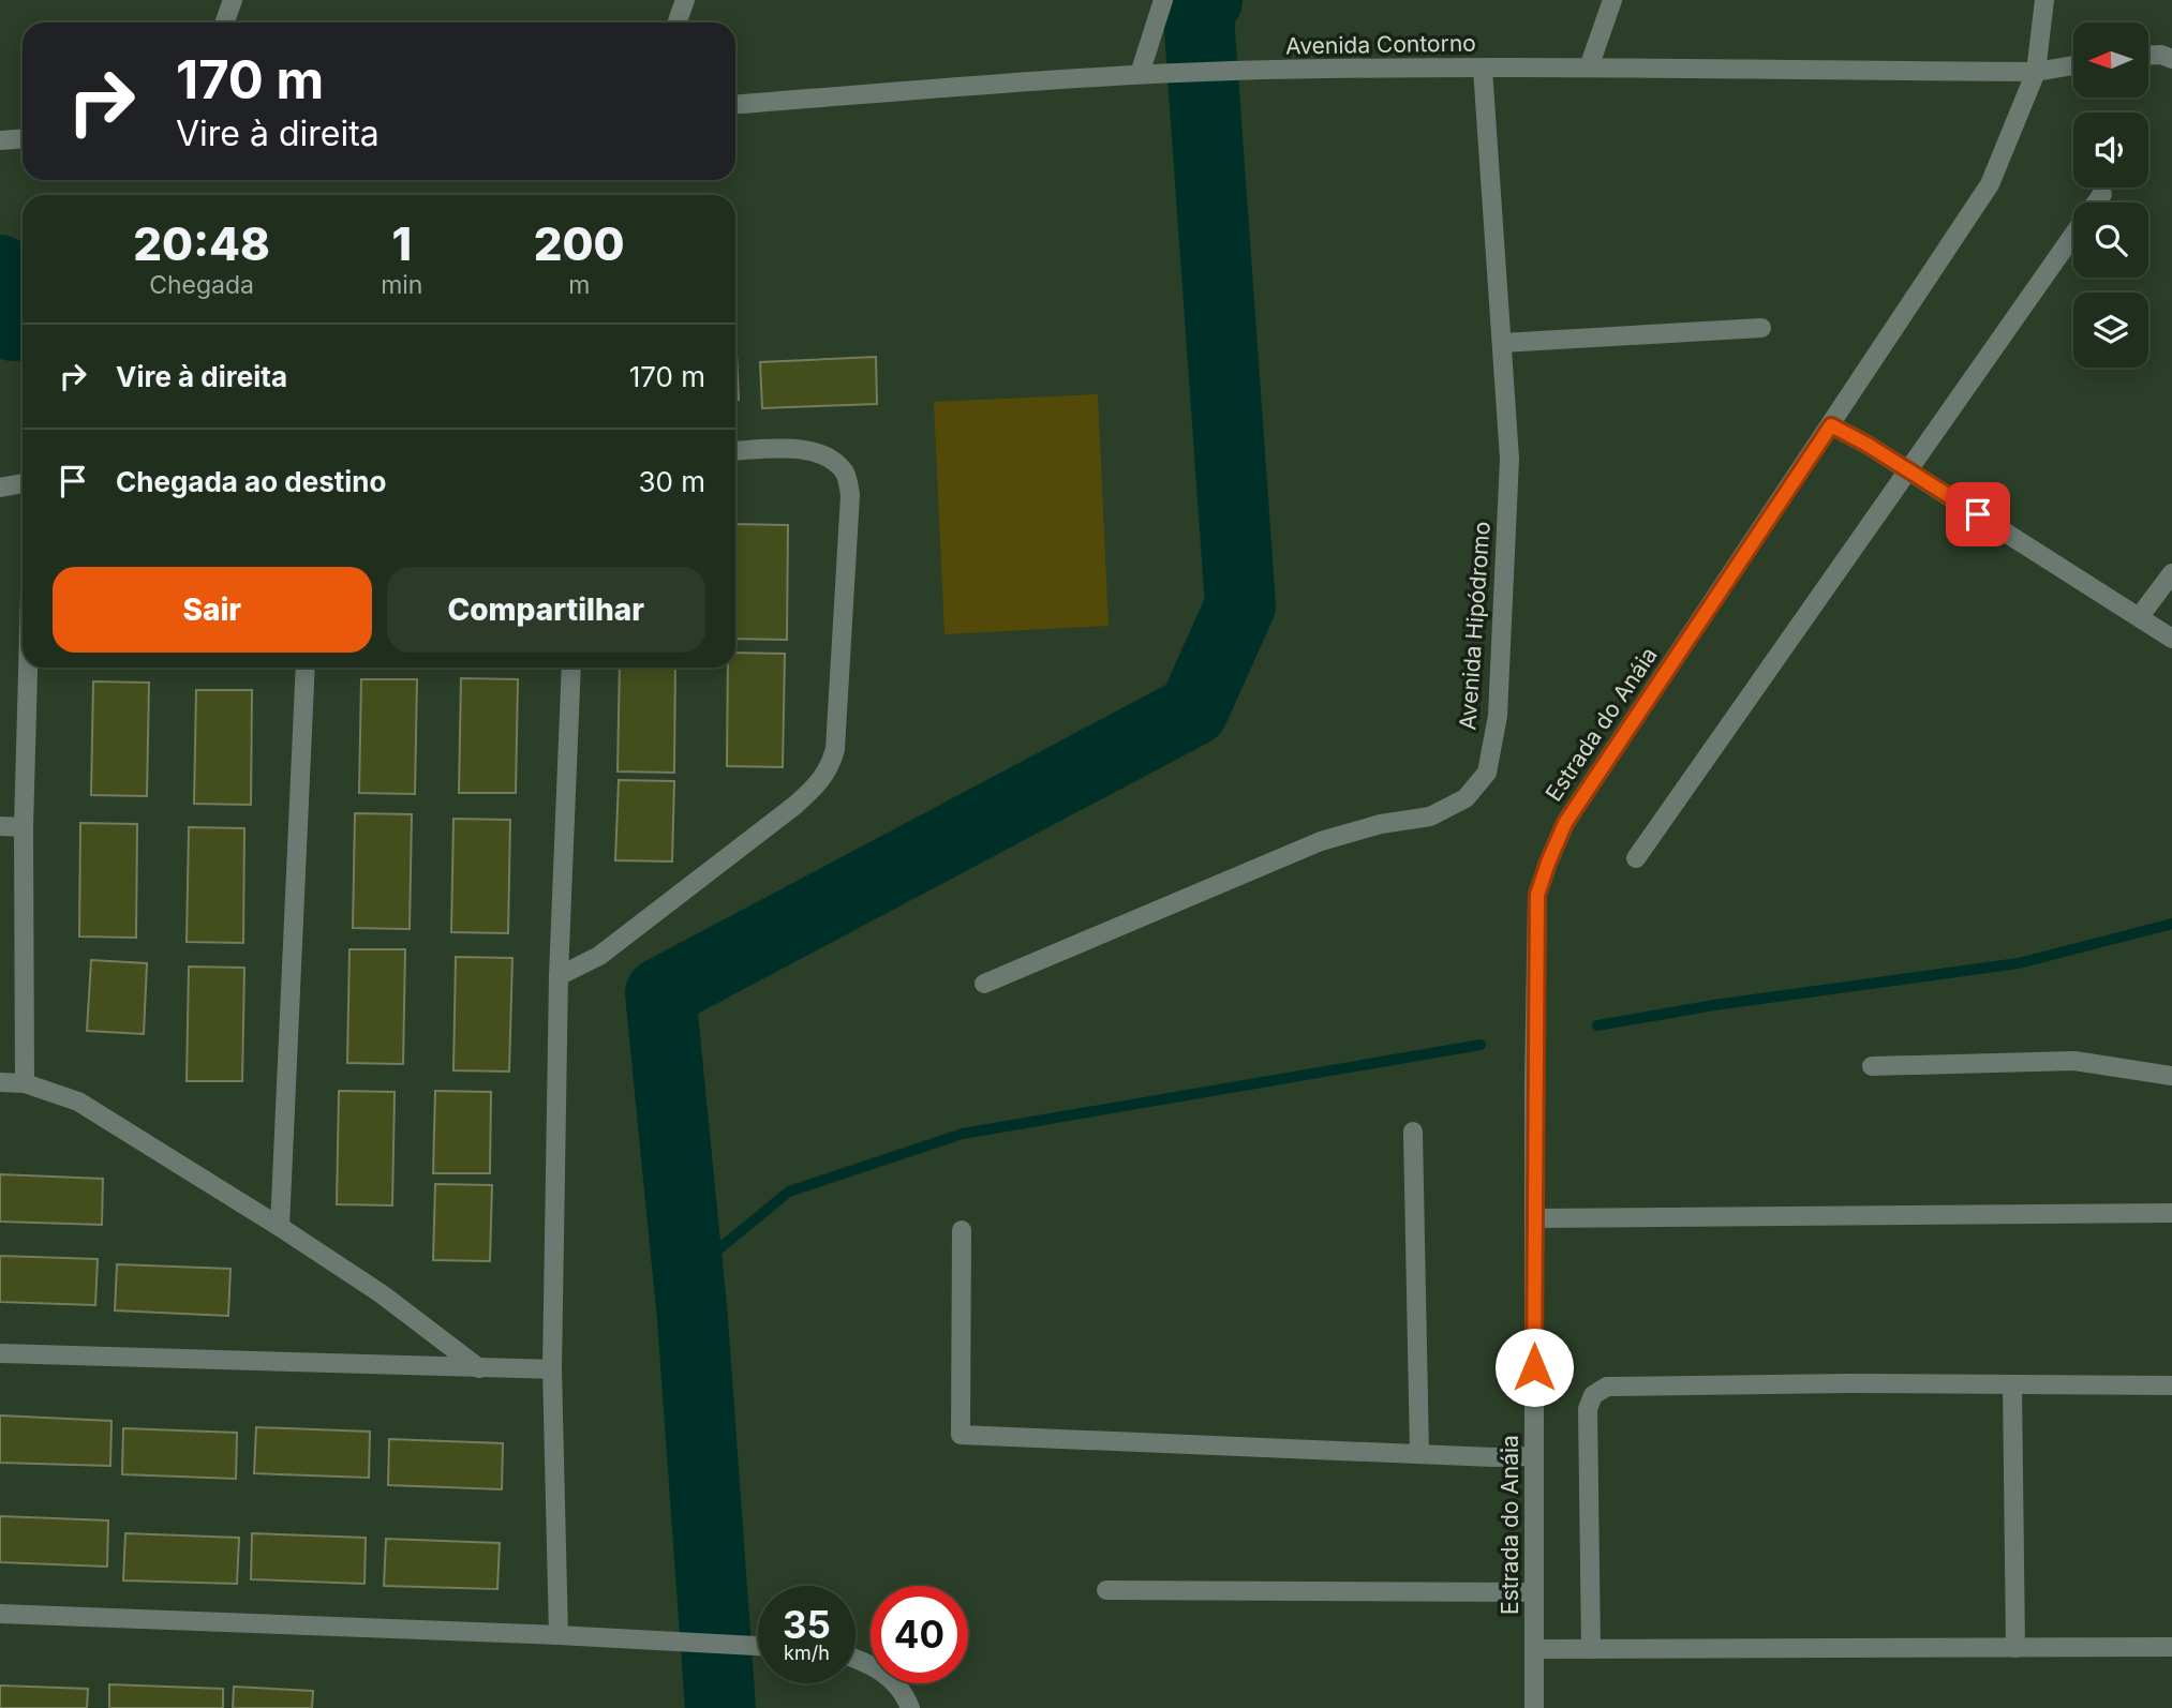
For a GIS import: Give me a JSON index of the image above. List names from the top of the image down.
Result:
{
  "streets": {
    "street": ["Avenida Contorno", "Avenida Hipódromo", "Estrada do Anáia"]
  },
  "crossings": [
    ["Avenida Contorno", "Avenida Hipódromo"],
    ["Avenida Contorno", "Estrada do Anáia"]
  ],
  "north": "left",
  "page": {
    "turn": ["170 m", "Vire à direita"],
    "eta": [
      "20:48",
      "Chegada",
      "1",
      "min",
      "200",
      "m"
    ],
    "list": [
      {
        "name": "Vire à direita",
        "value": "170 m"
      },
      {
        "name": "Chegada ao destino",
        "value": "30 m"
      }
    ],
    "buttons": ["Sair", "Compartilhar"],
    "speed": "35 km/h",
    "limit": "40"
  }
}
